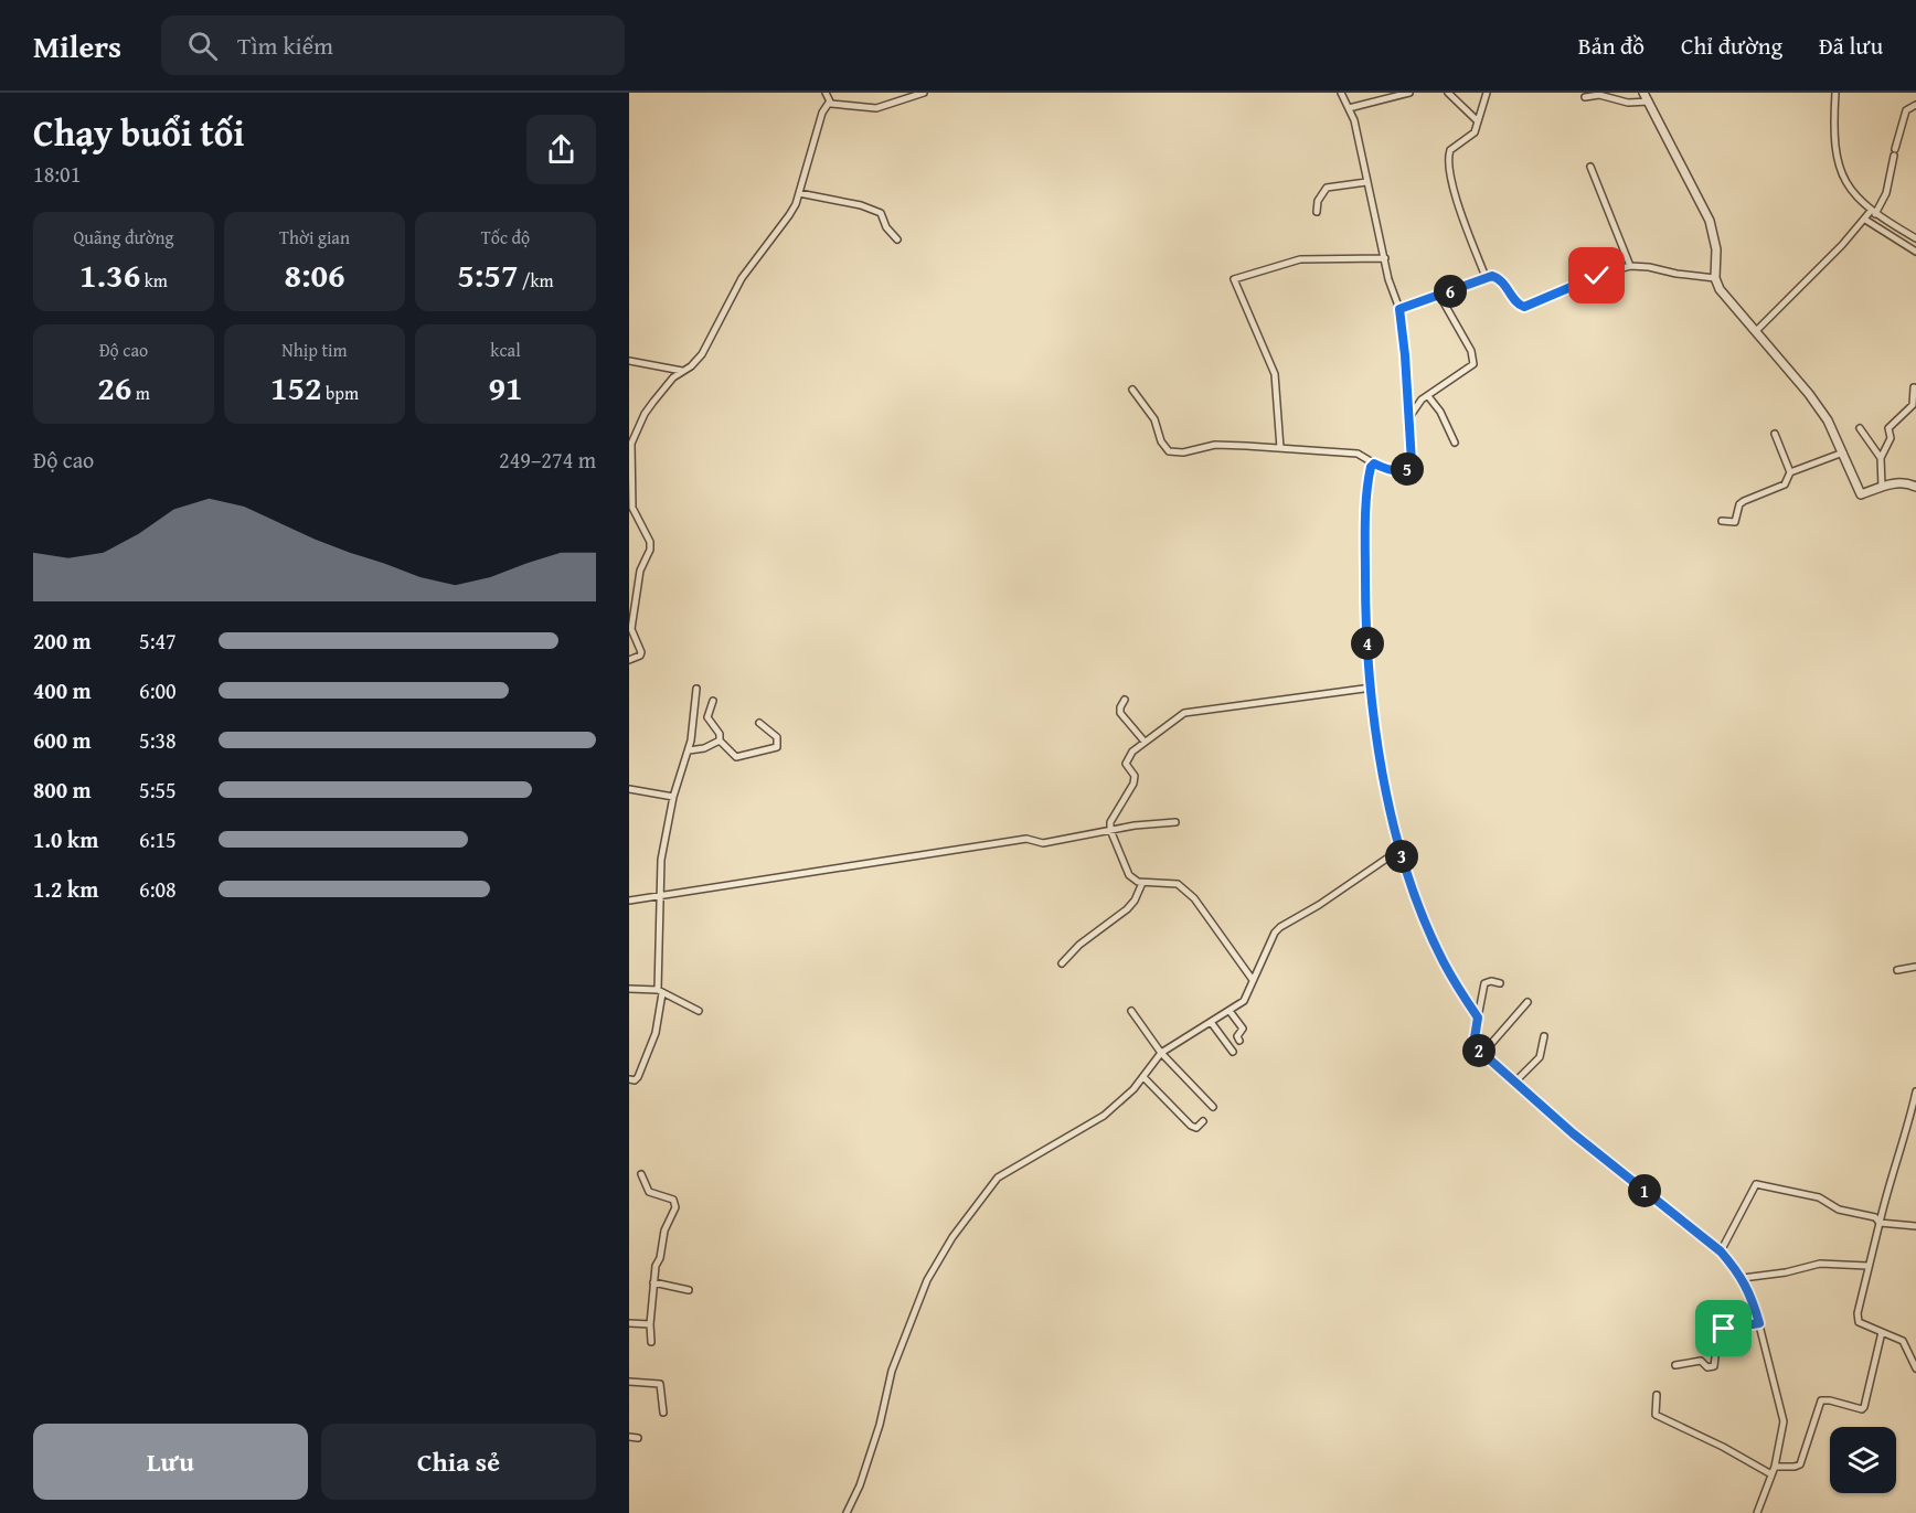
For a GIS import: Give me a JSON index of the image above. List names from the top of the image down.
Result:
{
  "page": {
    "header": "Milers",
    "search": "Tìm kiếm",
    "nav": ["Bản đồ", "Chỉ đường", "Đã lưu"],
    "heading": ["Chạy buổi tối", "18:01"],
    "stats": [
      ["Quãng đường", "1.36 km"],
      ["Thời gian", "8:06"],
      ["Tốc độ", "5:57 /km"],
      ["Độ cao", "26 m"],
      ["Nhịp tim", "152 bpm"],
      ["kcal", "91"]
    ],
    "pins": [
      "6",
      "5",
      "4",
      "3",
      "2",
      "1"
    ],
    "chart": ["Độ cao", "249–274 m"],
    "list": [
      {
        "name": "200 m",
        "note": "5:47"
      },
      {
        "name": "400 m",
        "note": "6:00"
      },
      {
        "name": "600 m",
        "note": "5:38"
      },
      {
        "name": "800 m",
        "note": "5:55"
      },
      {
        "name": "1.0 km",
        "note": "6:15"
      },
      {
        "name": "1.2 km",
        "note": "6:08"
      }
    ],
    "buttons": ["Lưu", "Chia sẻ"]
  }
}
